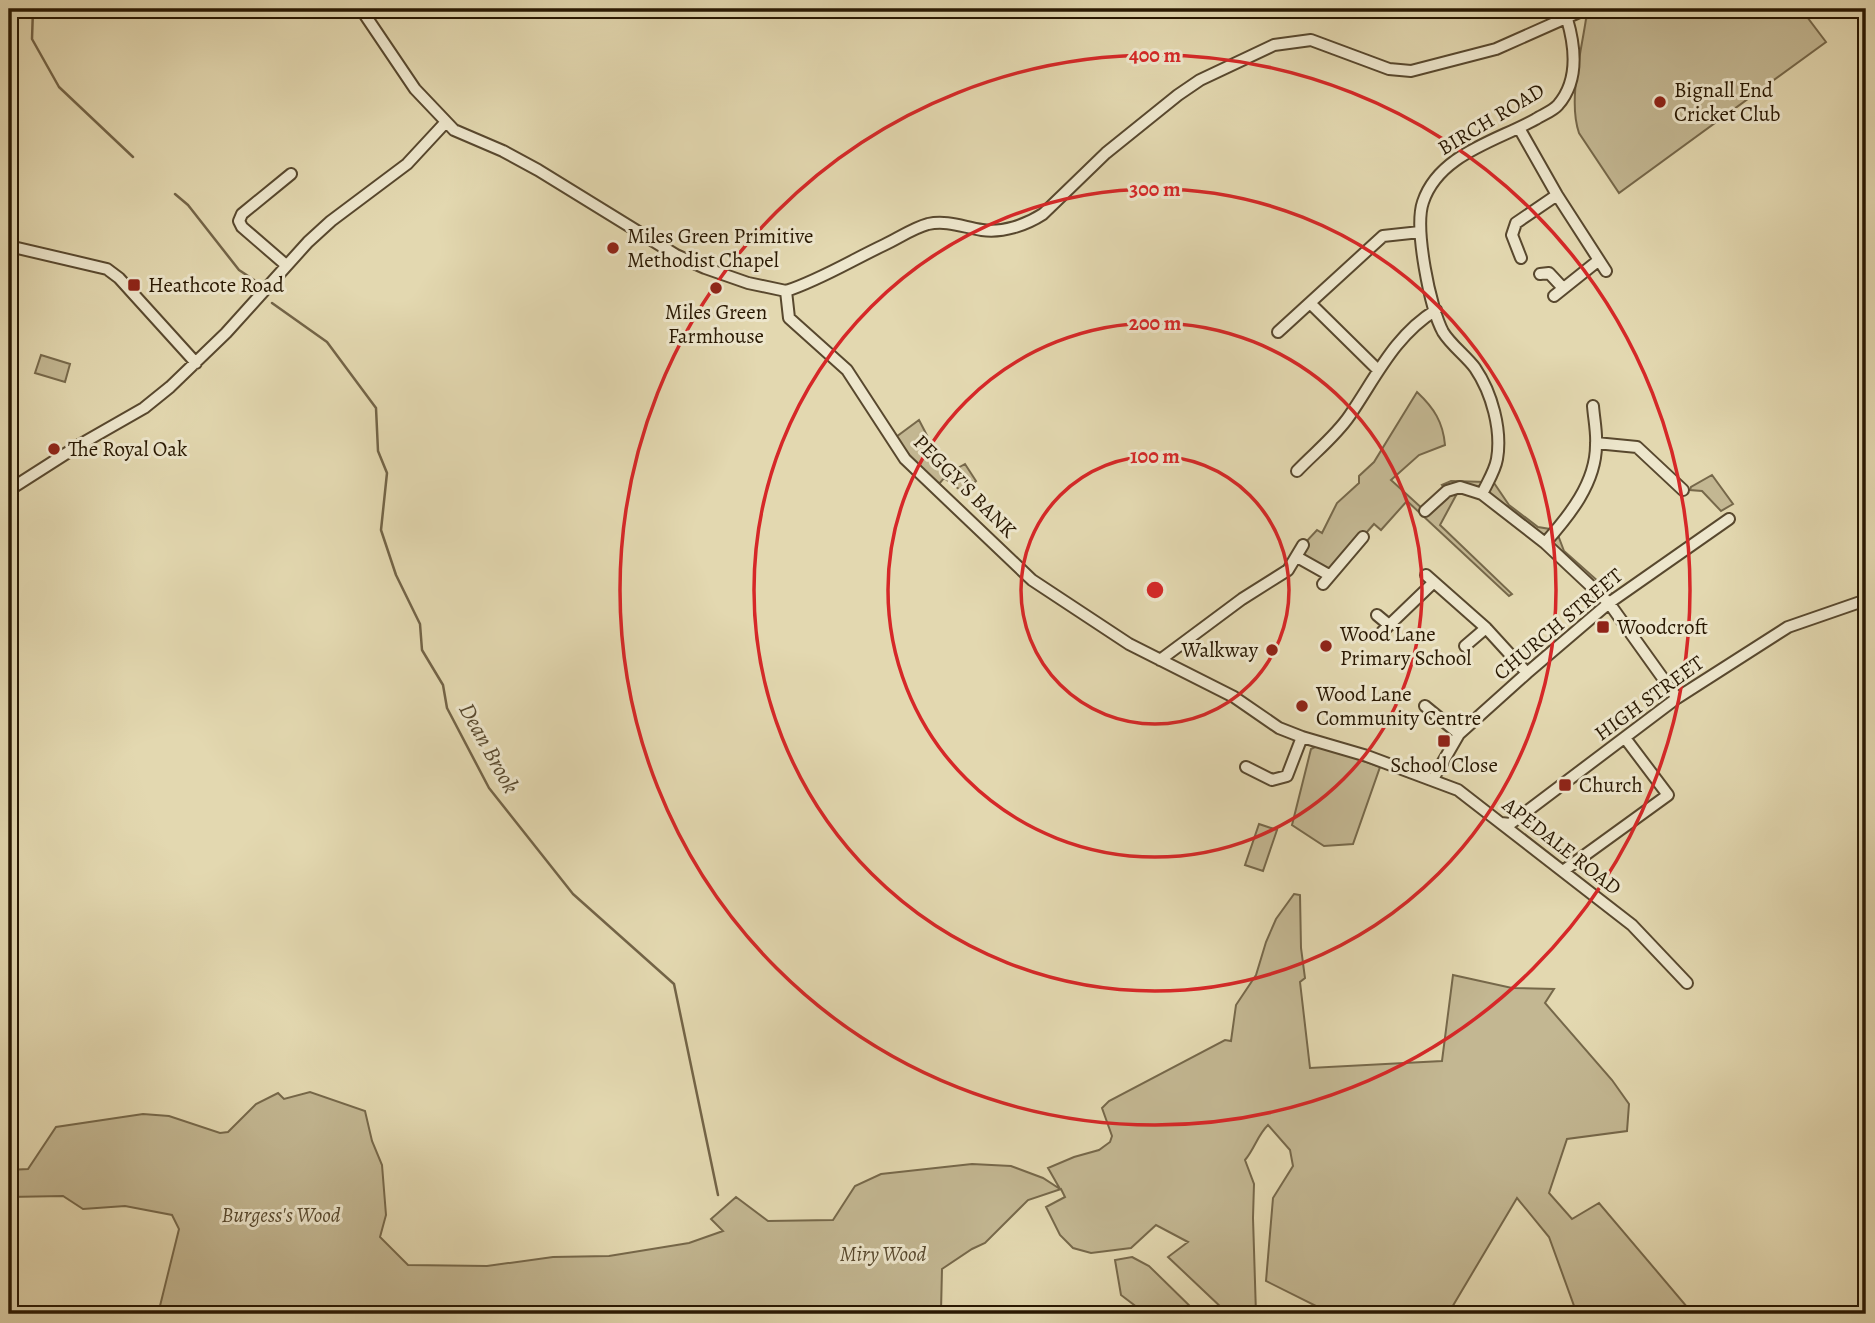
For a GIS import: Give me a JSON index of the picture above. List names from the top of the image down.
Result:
{
  "streets": {
    "street": [
      "BIRCH ROAD",
      "PEGGY'S BANK",
      "CHURCH STREET",
      "HIGH STREET",
      "APEDALE ROAD"
    ]
  },
  "crossings": [
    ["PEGGY'S BANK", "APEDALE ROAD"],
    ["CHURCH STREET", "APEDALE ROAD"],
    ["HIGH STREET", "APEDALE ROAD"]
  ],
  "water": ["Dean Brook"],
  "parks": ["Burgess's Wood", "Miry Wood"],
  "places": {
    "other": [
      "Bignall End Cricket Club",
      "Miles Green Primitive Methodist Chapel",
      "Miles Green Farmhouse",
      "The Royal Oak",
      "Wood Lane Primary School",
      "Walkway",
      "Wood Lane Community Centre"
    ],
    "transit": [
      "Heathcote Road",
      "Woodcroft",
      "School Close",
      "Church"
    ]
  },
  "rings": [
    "400 m",
    "300 m",
    "200 m",
    "100 m"
  ]
}
